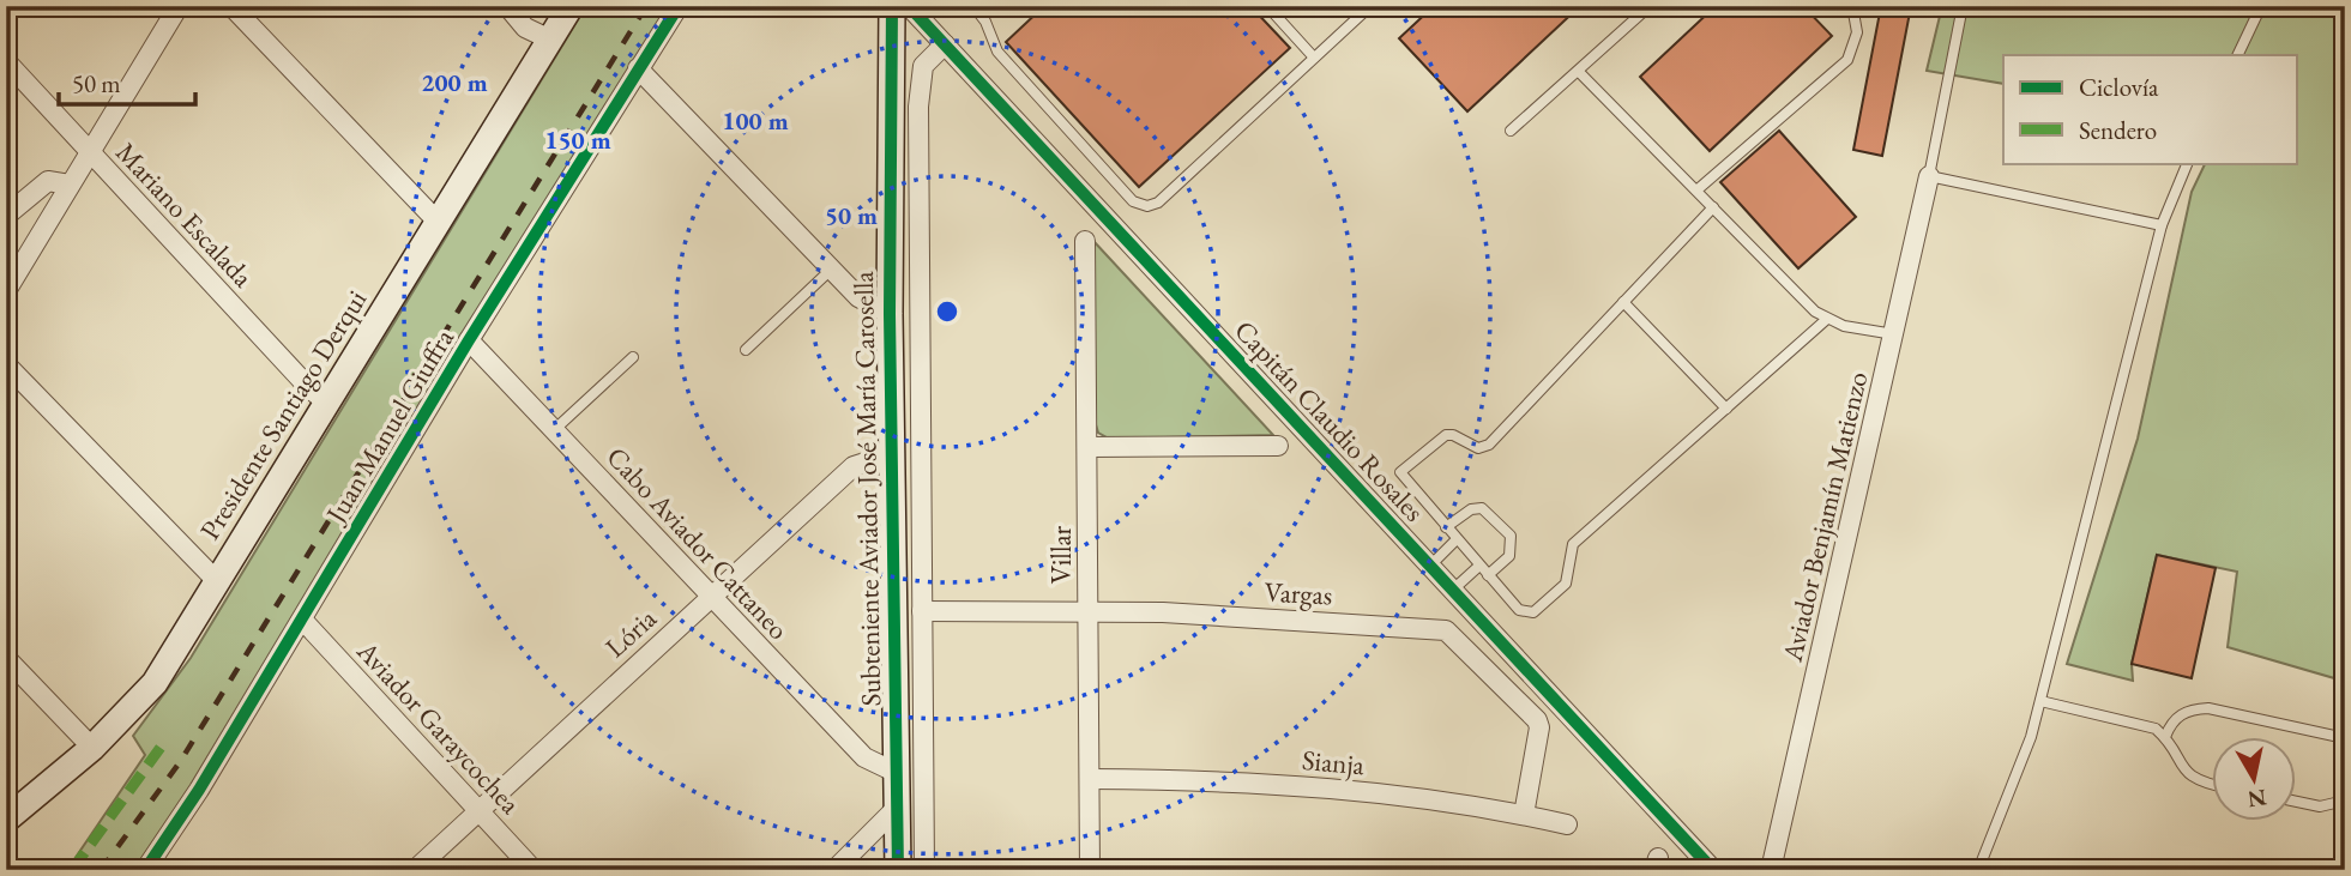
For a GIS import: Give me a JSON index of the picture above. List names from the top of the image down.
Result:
{
  "streets": {
    "street": [
      "Mariano Escalada",
      "Presidente Santiago Derqui",
      "Capitán Claudio Rosales",
      "Juan Manuel Giuffra",
      "Subteniente Aviador José María Carosella",
      "Aviador Benjamín Matienzo",
      "Cabo Aviador Cattaneo",
      "Villar",
      "Vargas",
      "Lória",
      "Aviador Garaycochea",
      "Sianja"
    ]
  },
  "crossings": [
    ["Mariano Escalada", "Presidente Santiago Derqui"],
    ["Juan Manuel Giuffra", "Cabo Aviador Cattaneo"],
    ["Juan Manuel Giuffra", "Aviador Garaycochea"],
    ["Subteniente Aviador José María Carosella", "Cabo Aviador Cattaneo"],
    ["Subteniente Aviador José María Carosella", "Lória"],
    ["Cabo Aviador Cattaneo", "Lória"],
    ["Villar", "Vargas"],
    ["Villar", "Sianja"],
    ["Vargas", "Sianja"],
    ["Lória", "Aviador Garaycochea"]
  ],
  "legend": ["Ciclovía", "Sendero"],
  "scale_bar": "50 m",
  "north": "bottom",
  "rings": [
    "200 m",
    "100 m",
    "150 m",
    "50 m"
  ]
}
